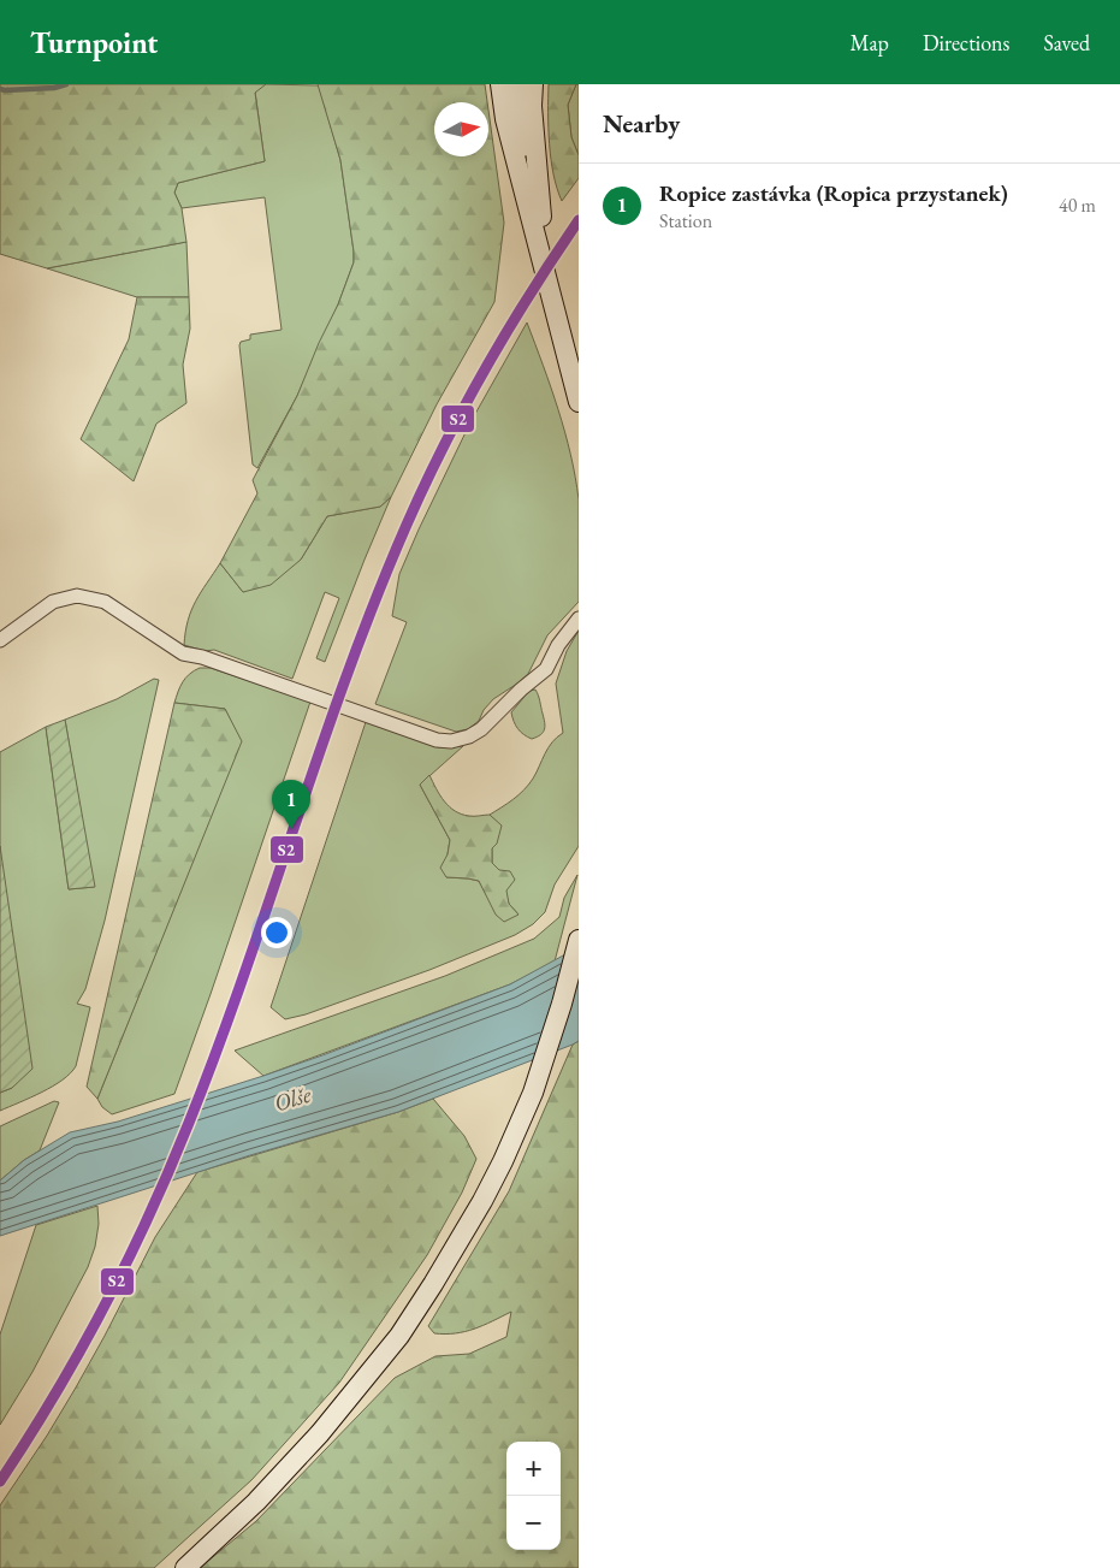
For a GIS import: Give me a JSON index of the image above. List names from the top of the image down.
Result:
{
  "water": ["Olše"],
  "lines": ["transit line S2"],
  "north": "right",
  "page": {
    "header": "Turnpoint",
    "nav": ["Map", "Directions", "Saved"],
    "heading": "Nearby",
    "list": [
      {
        "mark": "1",
        "name": "Ropice zastávka (Ropica przystanek)",
        "note": "Station",
        "value": "40 m"
      }
    ],
    "pins": "1",
    "map_buttons": ["+", "−"]
  }
}
